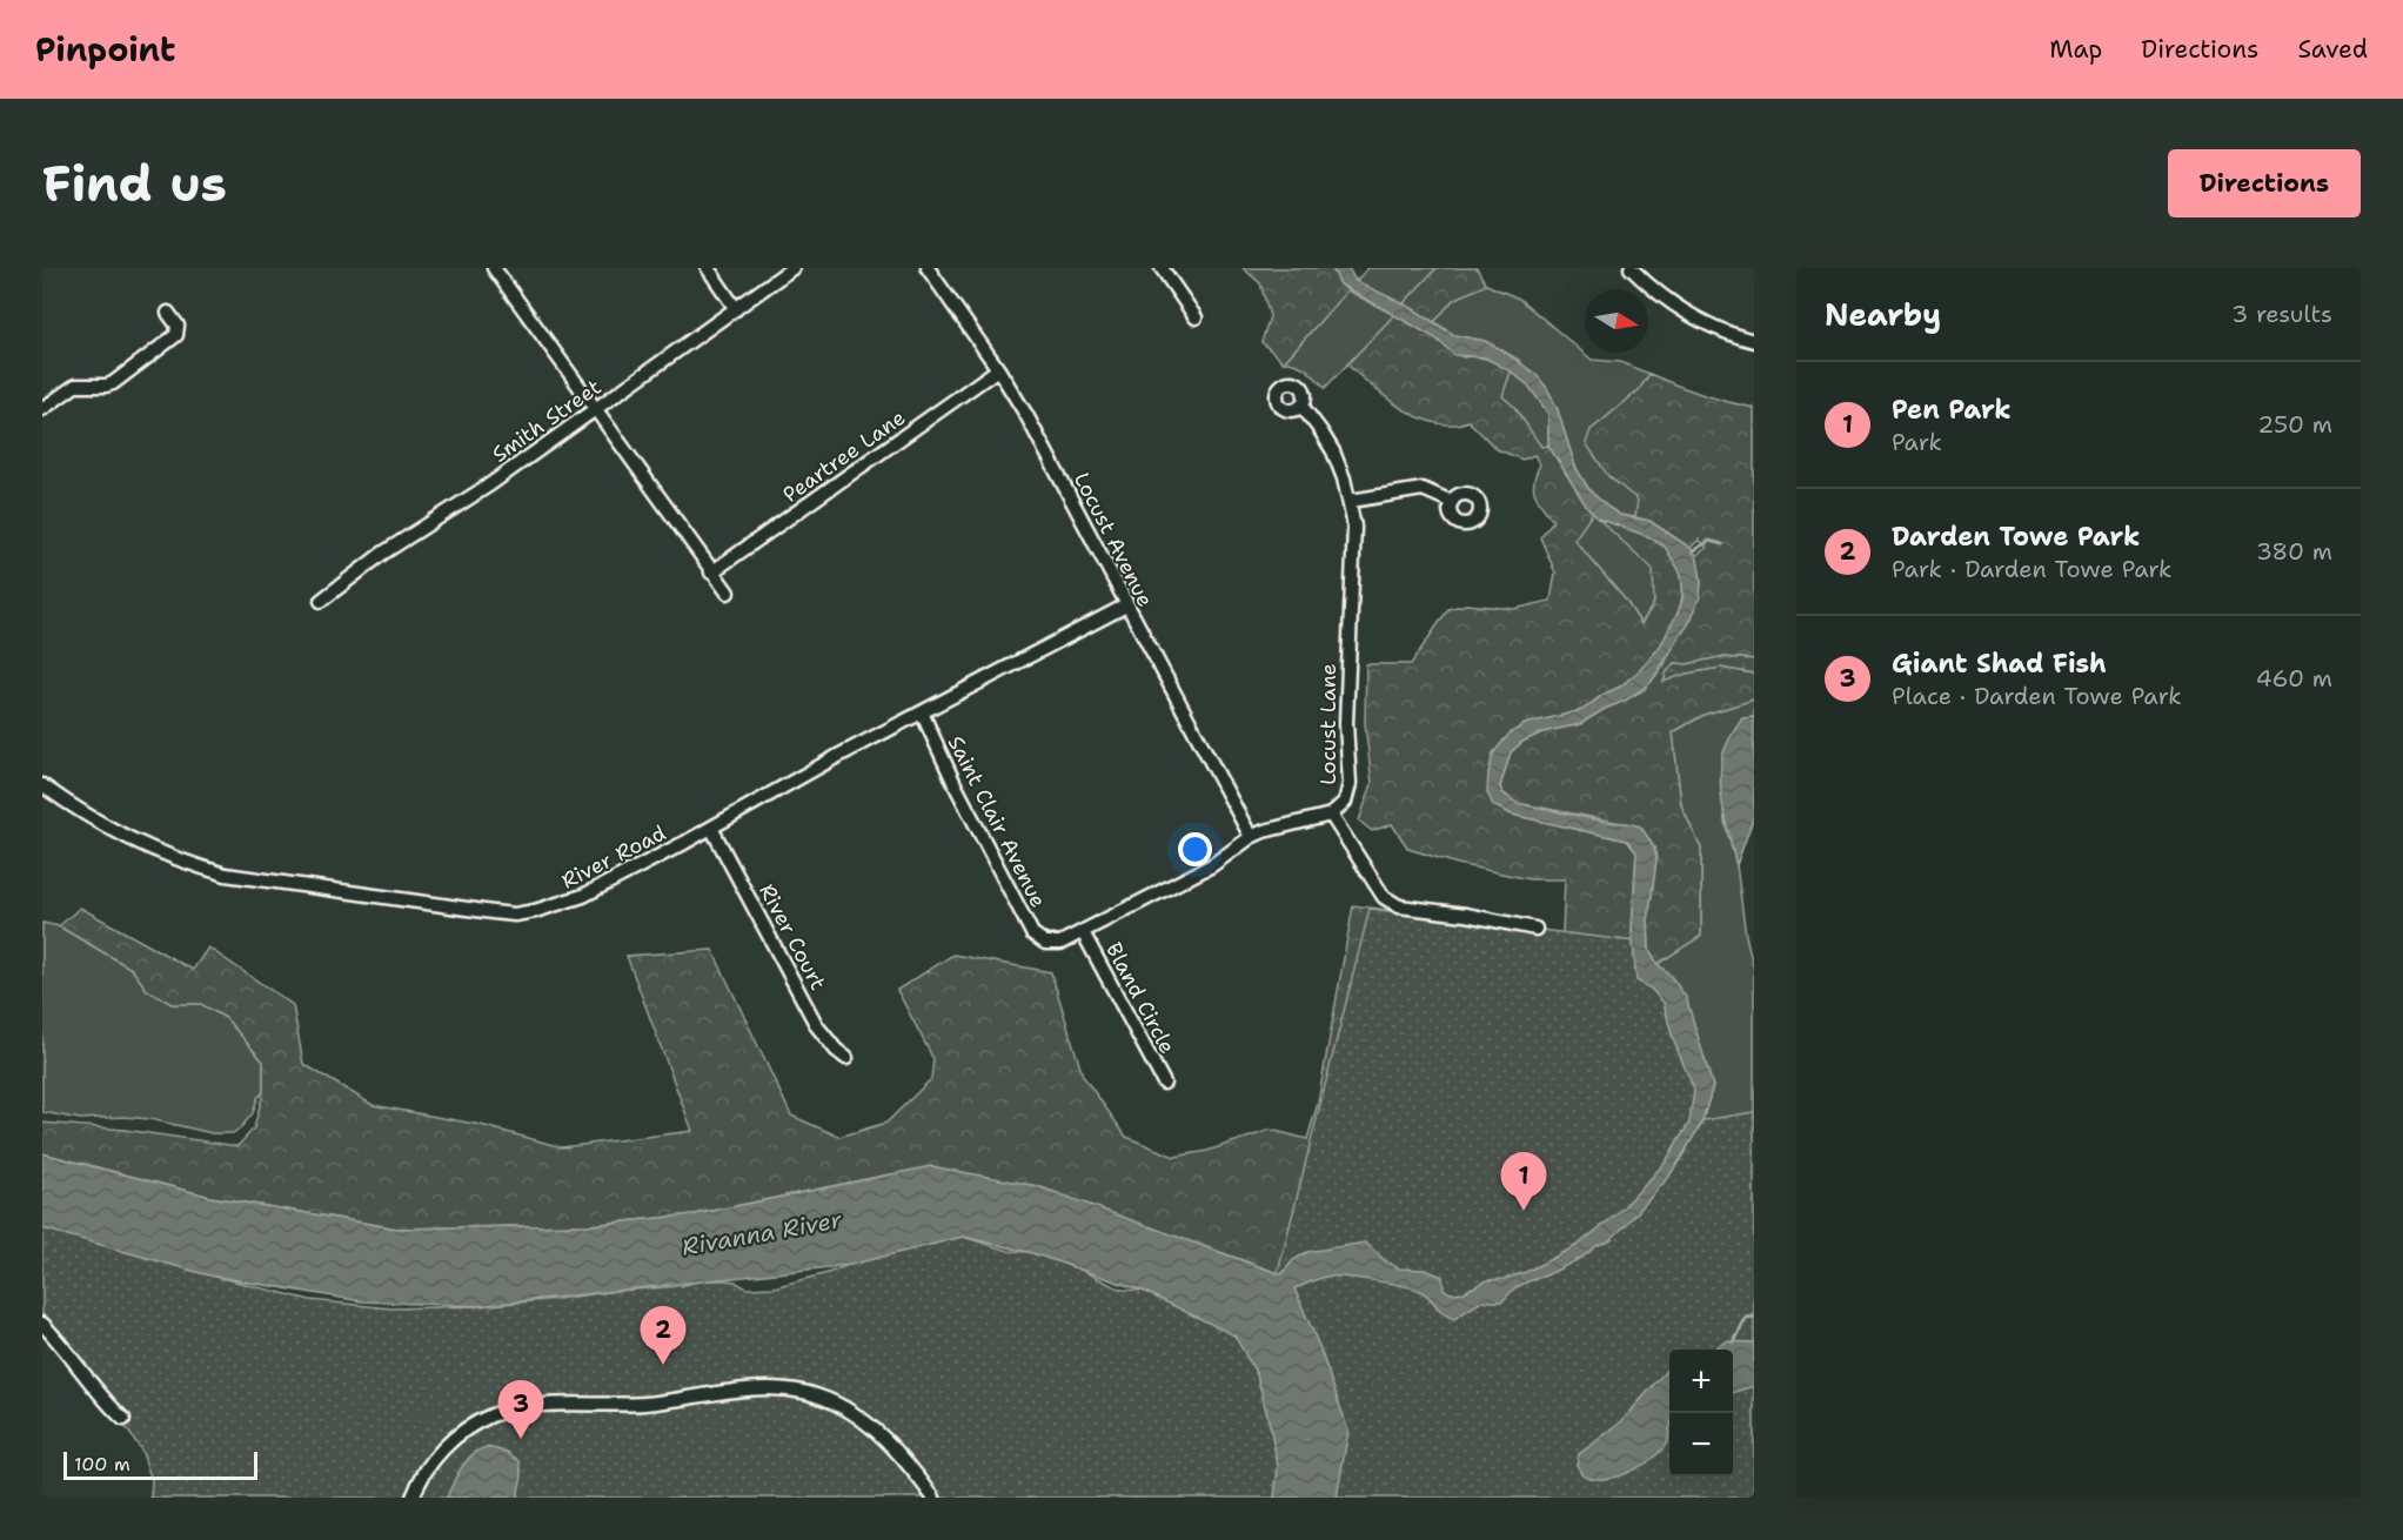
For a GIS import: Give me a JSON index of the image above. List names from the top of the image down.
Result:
{
  "streets": {
    "street": [
      "Smith Street",
      "Peartree Lane",
      "Locust Avenue",
      "Locust Lane",
      "Saint Clair Avenue",
      "River Road",
      "River Court",
      "Bland Circle"
    ]
  },
  "crossings": [
    ["Peartree Lane", "Locust Avenue"],
    ["Locust Avenue", "Locust Lane"],
    ["Locust Avenue", "River Road"],
    ["Locust Lane", "Saint Clair Avenue"],
    ["Locust Lane", "Bland Circle"],
    ["Saint Clair Avenue", "River Road"],
    ["River Road", "River Court"]
  ],
  "water": ["Rivanna River"],
  "scale_bar": "100 m",
  "north": "right",
  "page": {
    "header": "Pinpoint",
    "nav": ["Map", "Directions", "Saved"],
    "buttons": "Directions",
    "title": "Find us",
    "heading": ["Nearby", "3 results"],
    "list": [
      {
        "mark": "1",
        "name": "Pen Park",
        "note": "Park",
        "value": "250 m"
      },
      {
        "mark": "2",
        "name": "Darden Towe Park",
        "note": "Park · Darden Towe Park",
        "value": "380 m"
      },
      {
        "mark": "3",
        "name": "Giant Shad Fish",
        "note": "Place · Darden Towe Park",
        "value": "460 m"
      }
    ],
    "pins": ["1", "2", "3"],
    "map_buttons": ["+", "−"],
    "scale": "100 m"
  }
}
